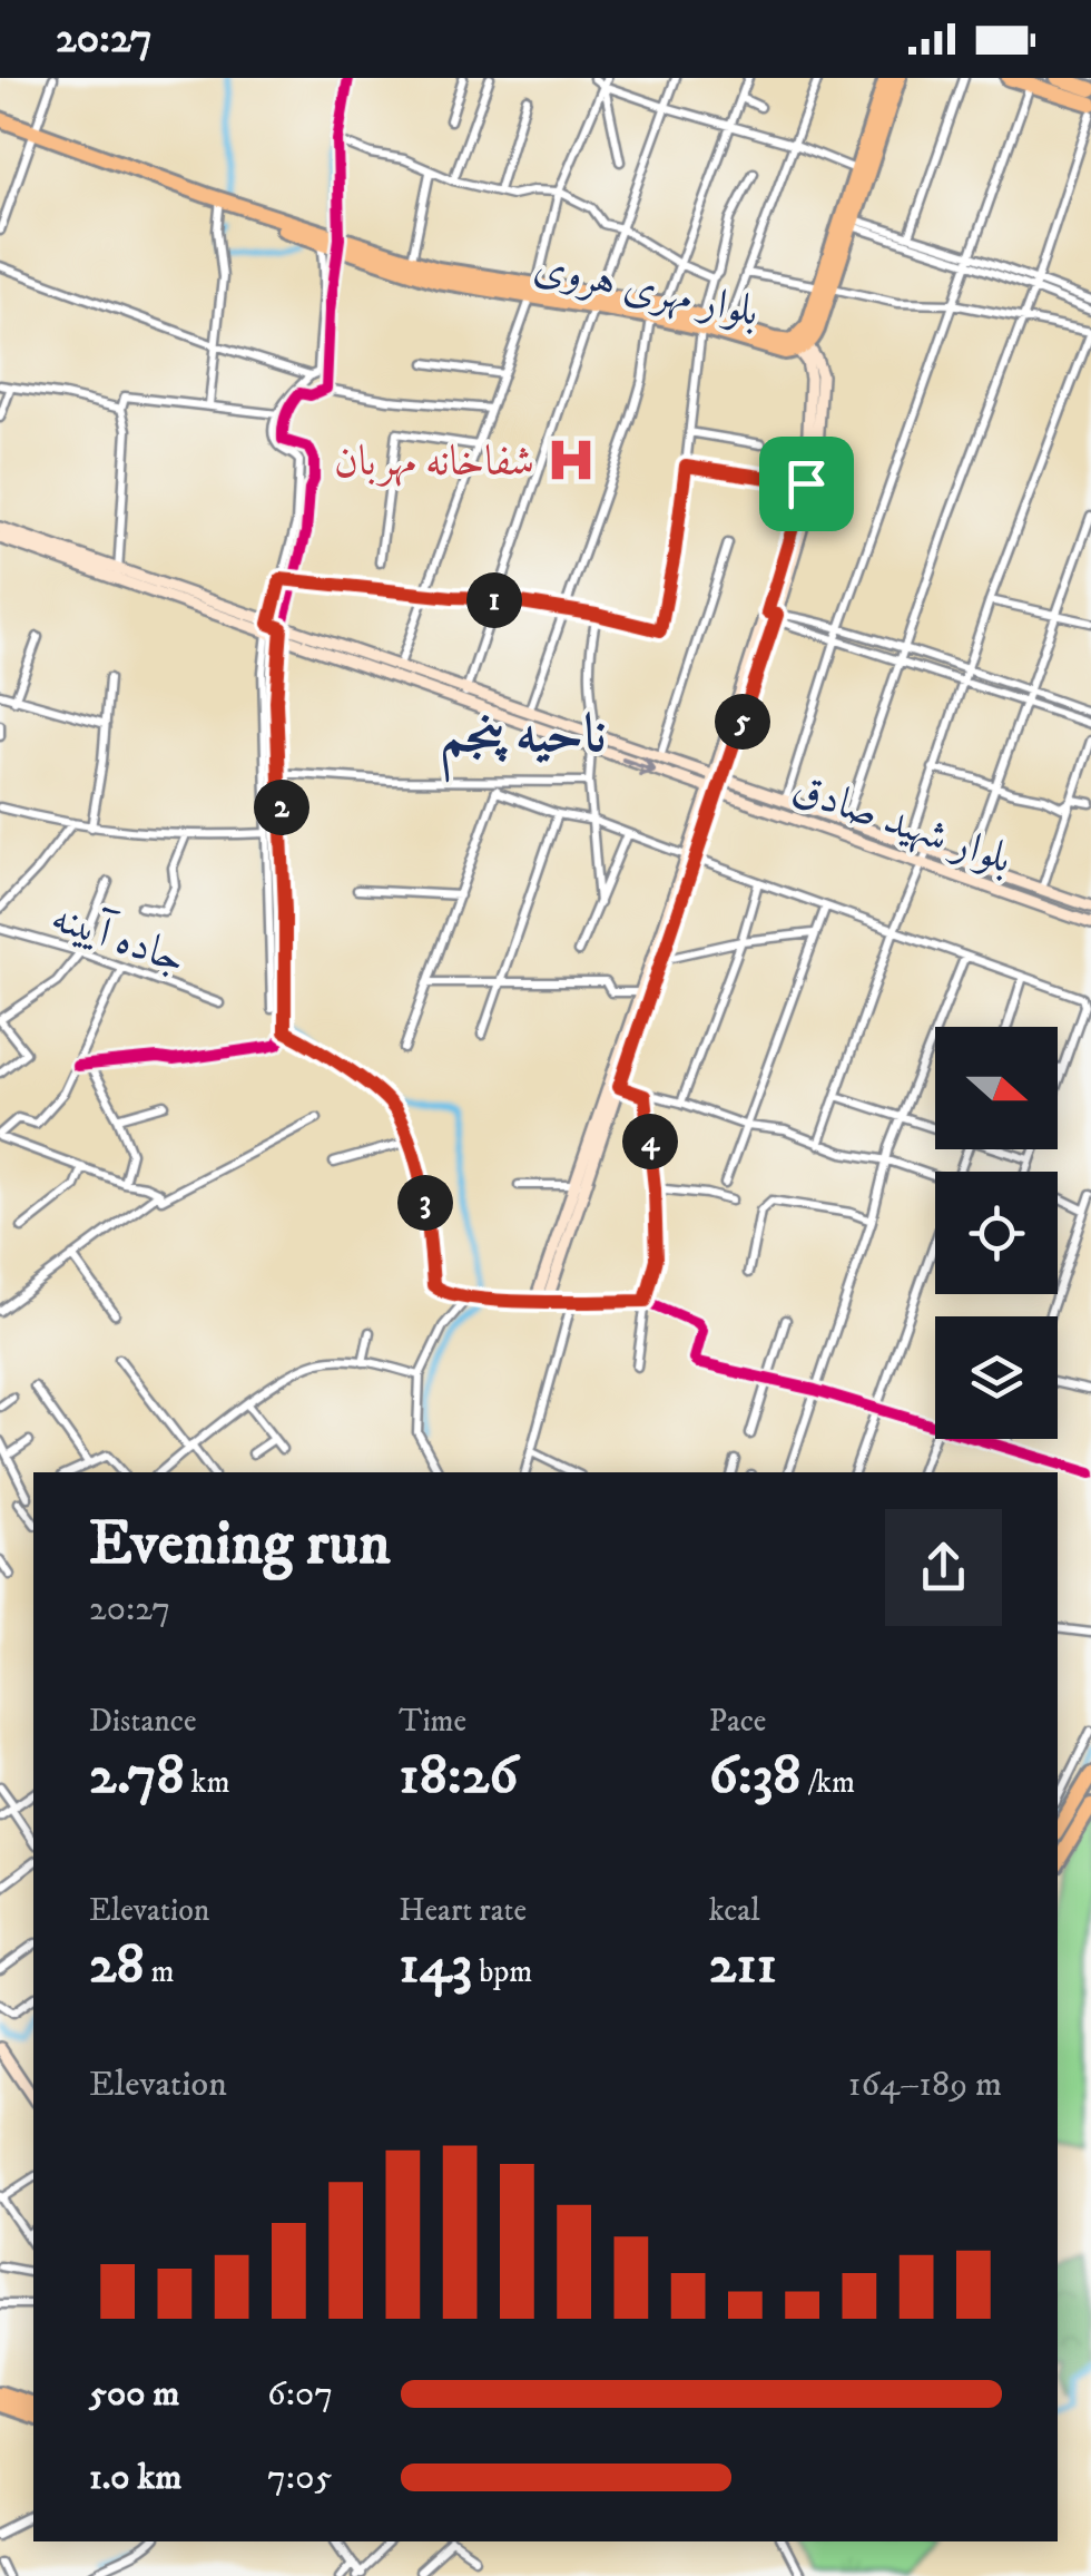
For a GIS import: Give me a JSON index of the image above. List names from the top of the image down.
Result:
{
  "streets": {
    "highway": ["بلوار مهری هروی"],
    "main road": ["بلوار شهید صادق"],
    "street": ["جاده آیینه"]
  },
  "districts": ["ناحیه پنجم"],
  "places": {
    "hospital": ["شفاخانه مهربان"]
  },
  "north": "right",
  "page": {
    "status": "20:27",
    "pins": [
      "1",
      "5",
      "2",
      "4",
      "3"
    ],
    "heading": ["Evening run", "20:27"],
    "stats": [
      ["Distance", "2.78 km"],
      ["Time", "18:26"],
      ["Pace", "6:38 /km"],
      ["Elevation", "28 m"],
      ["Heart rate", "143 bpm"],
      ["kcal", "211"]
    ],
    "chart": ["Elevation", "164–189 m"],
    "list": [
      {
        "name": "500 m",
        "note": "6:07"
      },
      {
        "name": "1.0 km",
        "note": "7:05"
      }
    ]
  }
}
